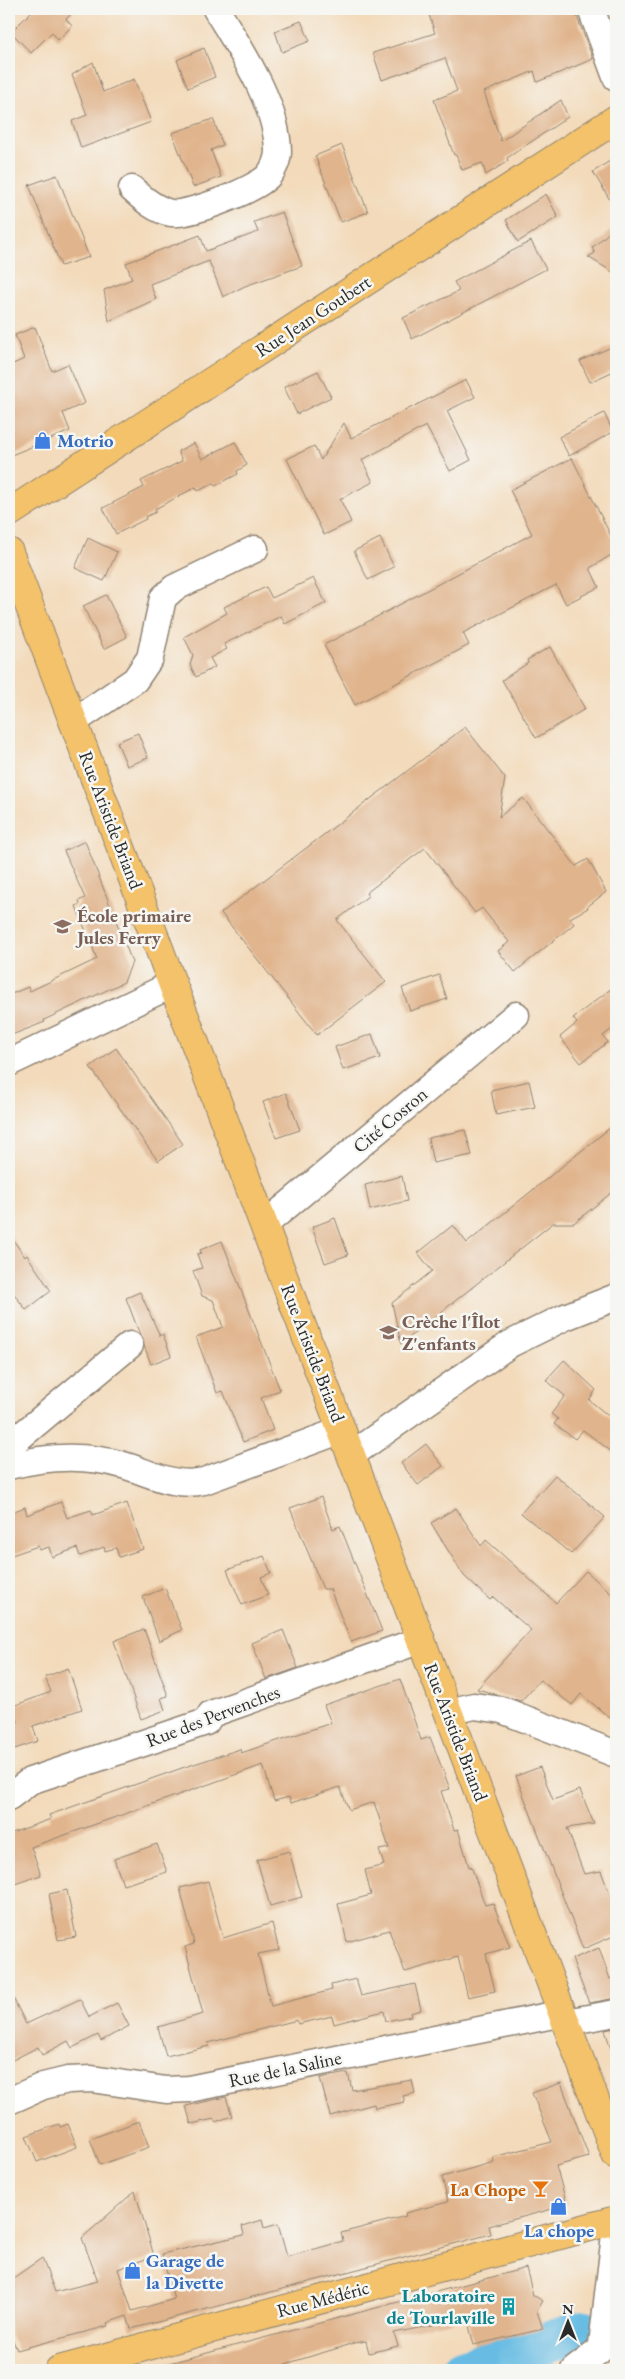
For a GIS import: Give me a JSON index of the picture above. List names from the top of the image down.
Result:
{
  "streets": {
    "main road": ["Rue Jean Goubert", "Rue Aristide Briand", "Rue Médéric"],
    "street": ["Cité Cosron", "Rue des Pervenches", "Rue de la Saline"]
  },
  "crossings": [
    ["Rue Aristide Briand", "Cité Cosron"],
    ["Rue Aristide Briand", "Rue des Pervenches"],
    ["Rue Aristide Briand", "Rue de la Saline"]
  ],
  "places": {
    "shop": ["Motrio", "La chope", "Garage de la Divette"],
    "school or university": ["École primaire Jules Ferry", "Crèche l'Îlot Z'enfants"],
    "bar": ["La Chope"],
    "building": ["Laboratoire de Tourlaville"]
  },
  "north": "top"
}
